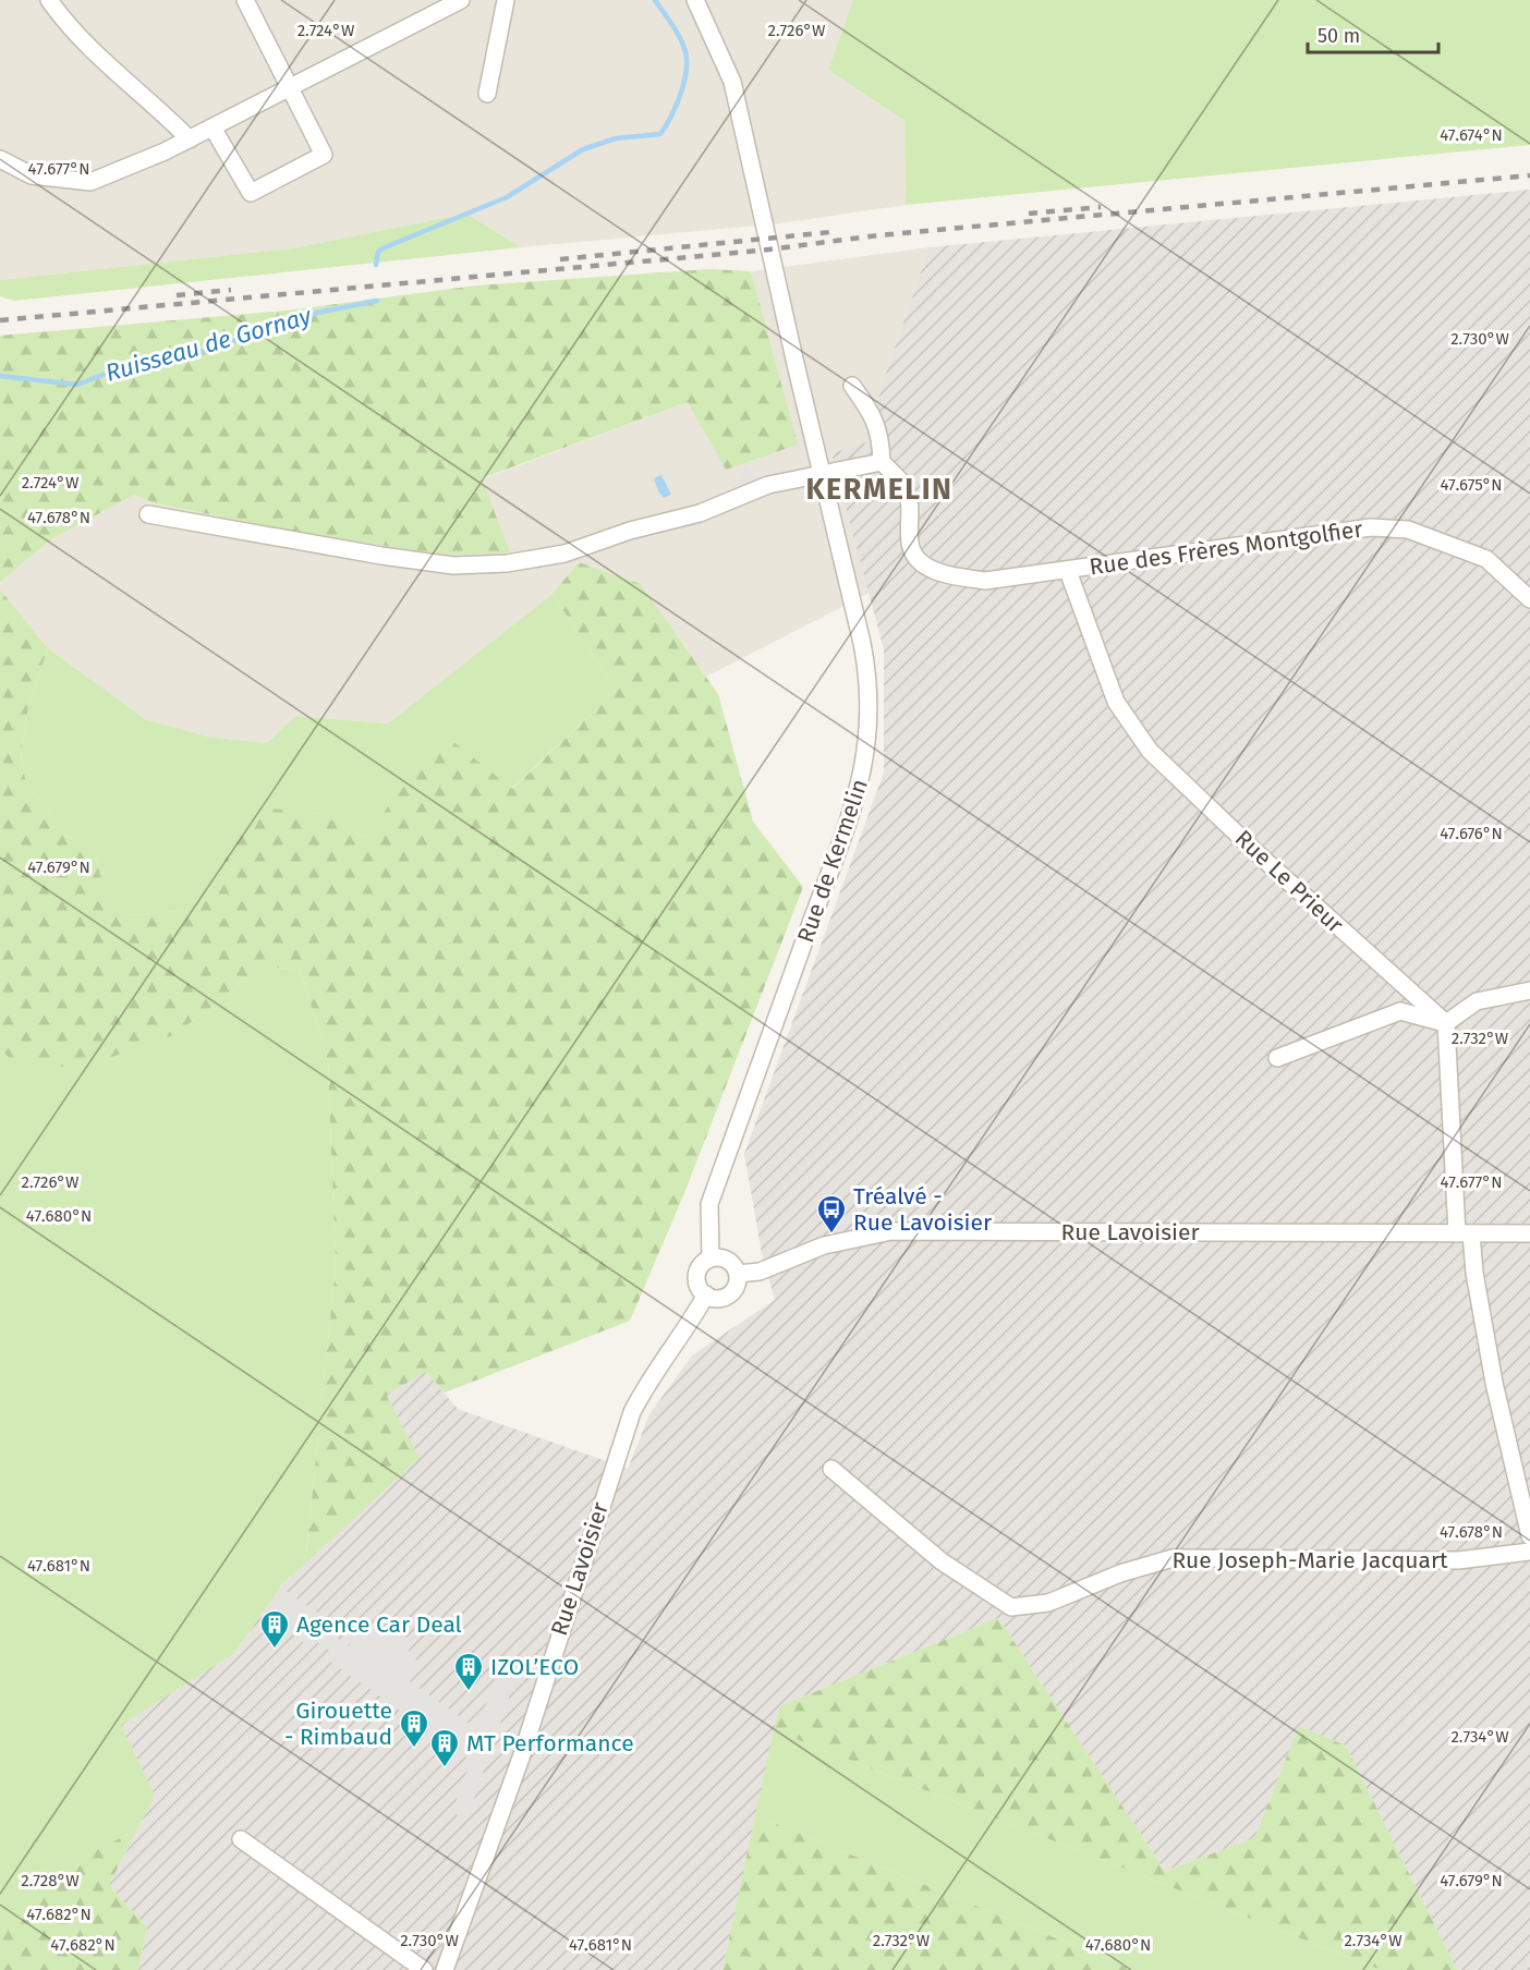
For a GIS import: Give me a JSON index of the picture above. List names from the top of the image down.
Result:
{
  "streets": {
    "street": [
      "Rue des Frères Montgolfier",
      "Rue de Kermelin",
      "Rue Le Prieur",
      "Rue Lavoisier",
      "Rue Joseph-Marie Jacquart"
    ]
  },
  "crossings": [
    ["Rue des Frères Montgolfier", "Rue Le Prieur"],
    ["Rue de Kermelin", "Rue Lavoisier"]
  ],
  "districts": ["KERMELIN"],
  "water": ["Ruisseau de Gornay"],
  "places": {
    "bus stop": ["Tréalvé - Rue Lavoisier"],
    "building": [
      "Agence Car Deal",
      "IZOL’ECO",
      "Girouette - Rimbaud",
      "MT Performance"
    ]
  },
  "scale_bar": "50 m",
  "coordinates": [
    "2.724°W",
    "2.726°W",
    "47.674°N",
    "47.677°N",
    "2.730°W",
    "47.675°N",
    "47.678°N",
    "47.676°N",
    "47.679°N",
    "2.732°W",
    "47.680°N",
    "47.681°N",
    "2.734°W",
    "2.728°W",
    "47.682°N"
  ]
}
